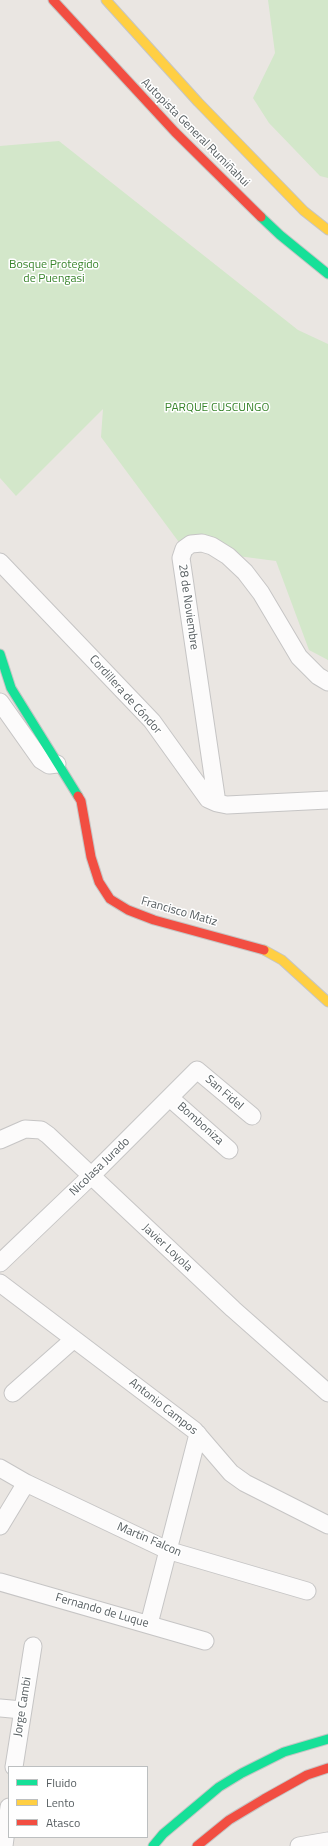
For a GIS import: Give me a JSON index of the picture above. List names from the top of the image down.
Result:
{
  "streets": {
    "main road": ["Autopista General Rumiñahui", "Francisco Matiz"],
    "street": [
      "28 de Noviembre",
      "Cordillera de Cóndor",
      "San Fidel",
      "Bomboniza",
      "Nicolasa Jurado",
      "Javier Loyola",
      "Antonio Campos",
      "Martin Falcon",
      "Fernando de Luque",
      "Jorge Cambi"
    ]
  },
  "crossings": [
    ["28 de Noviembre", "Cordillera de Cóndor"],
    ["San Fidel", "Nicolasa Jurado"],
    ["Bomboniza", "Nicolasa Jurado"],
    ["Nicolasa Jurado", "Javier Loyola"]
  ],
  "parks": ["Bosque Protegido de Puengasi", "PARQUE CUSCUNGO"],
  "legend": ["Fluido", "Lento", "Atasco"]
}
